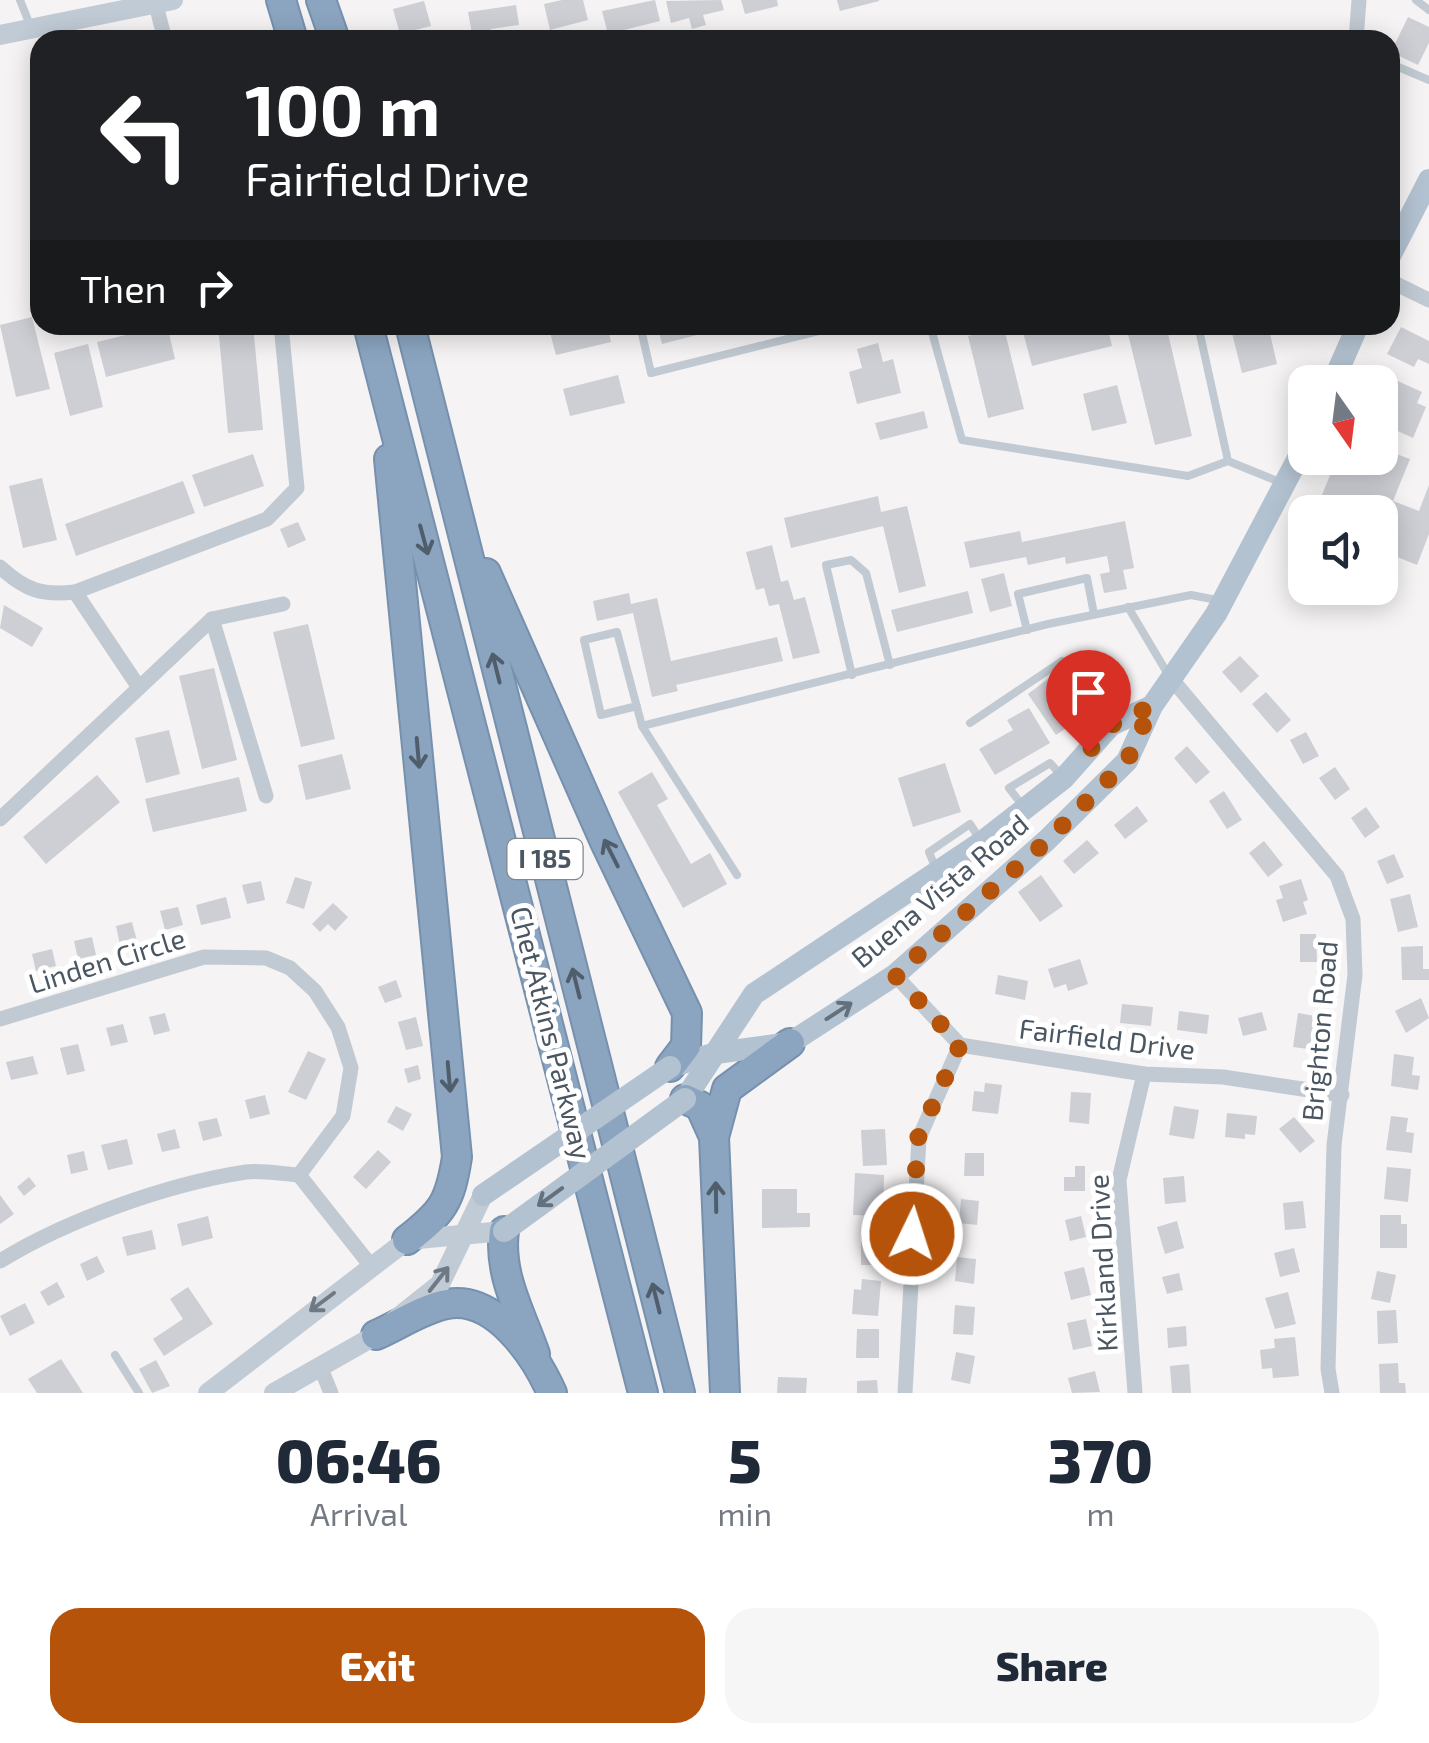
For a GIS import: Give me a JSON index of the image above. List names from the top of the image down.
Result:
{
  "streets": {
    "highway": ["I 185", "Chet Atkins Parkway"],
    "main road": ["Buena Vista Road"],
    "street": [
      "Linden Circle",
      "Brighton Road",
      "Fairfield Drive",
      "Kirkland Drive"
    ]
  },
  "crossings": [
    ["Buena Vista Road", "Brighton Road"],
    ["Brighton Road", "Fairfield Drive"],
    ["Fairfield Drive", "Kirkland Drive"]
  ],
  "north": "bottom",
  "page": {
    "turn": ["100 m", "Fairfield Drive"],
    "then": "Then",
    "eta": [
      "06:46",
      "Arrival",
      "5",
      "min",
      "370",
      "m"
    ],
    "buttons": ["Exit", "Share"]
  }
}
